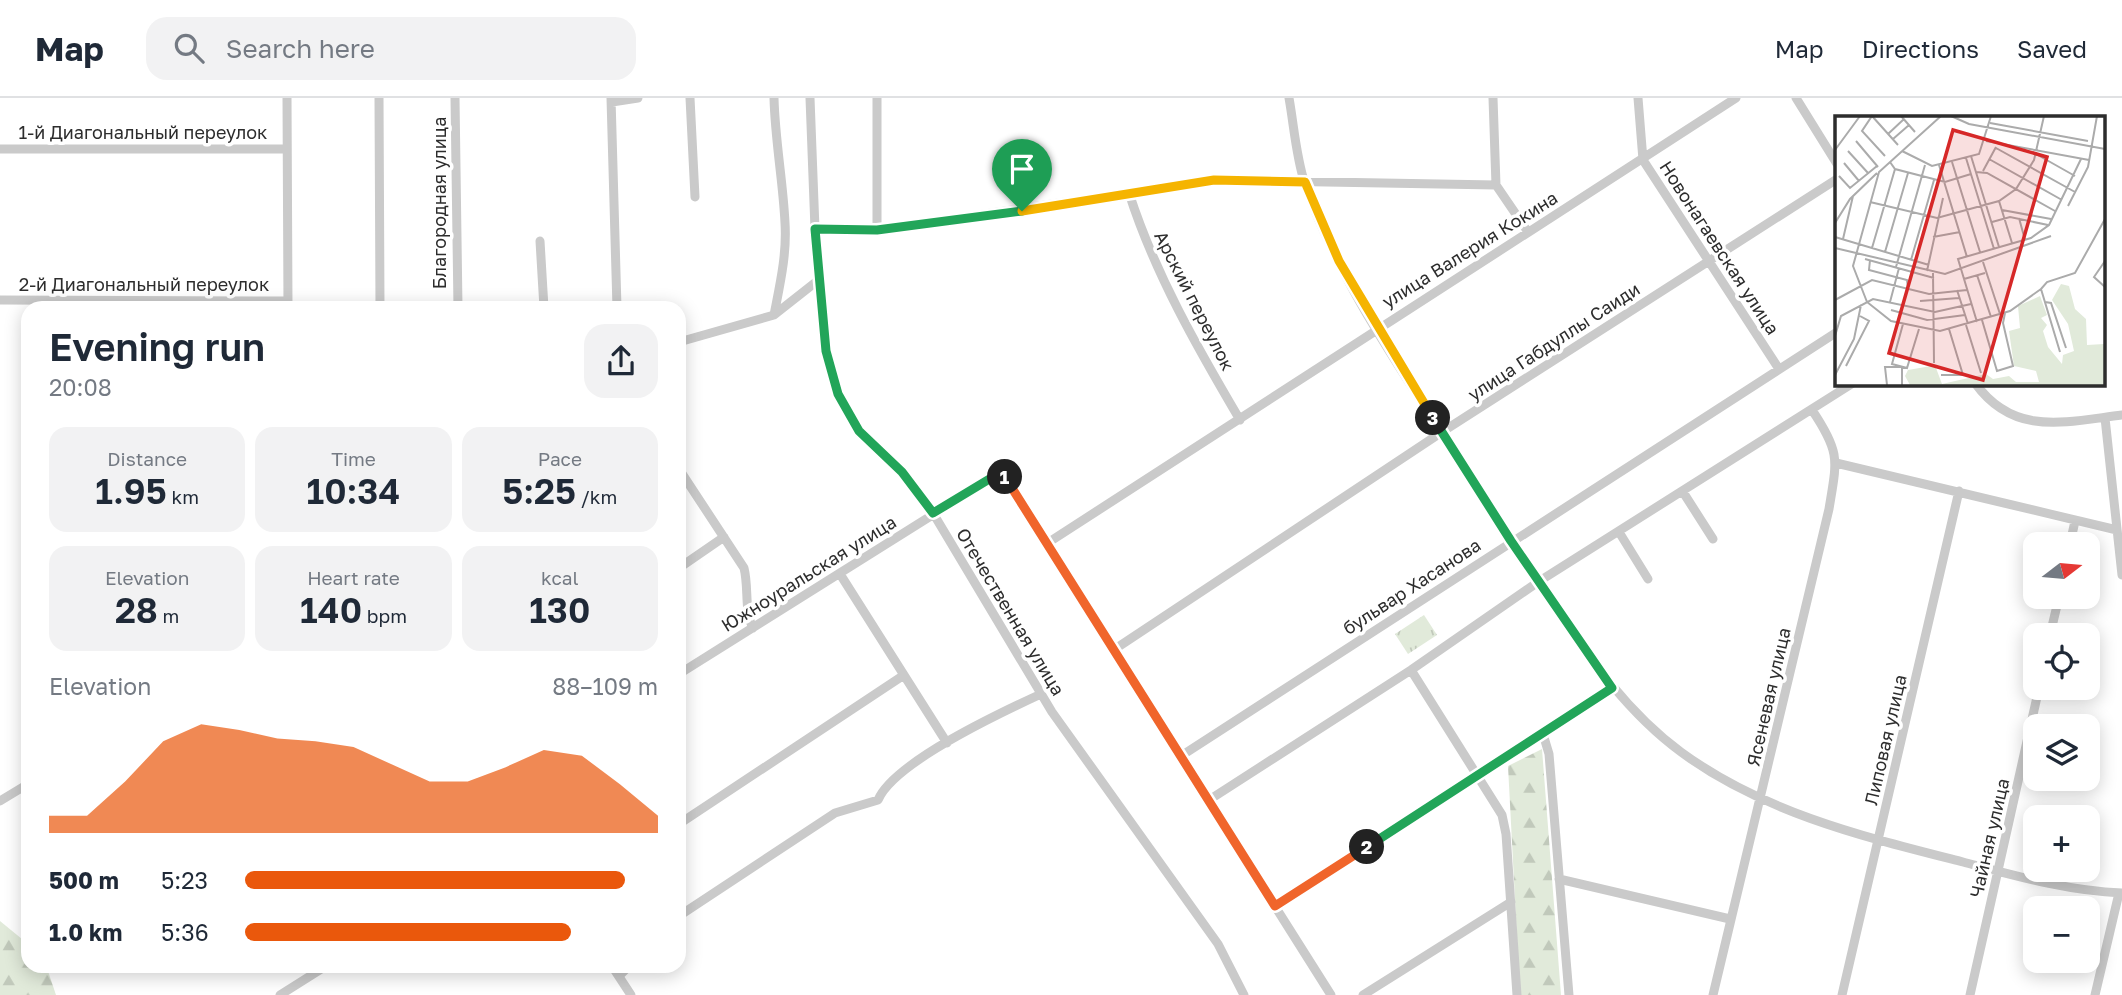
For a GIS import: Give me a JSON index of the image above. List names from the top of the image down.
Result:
{
  "streets": {
    "street": [
      "1-й Диагональный переулок",
      "Благородная улица",
      "Новонагаевская улица",
      "улица Валерия Кокина",
      "2-й Диагональный переулок",
      "Арский переулок",
      "улица Габдуллы Саиди",
      "Южноуральская улица",
      "бульвар Хасанова",
      "Отечественная улица",
      "Ясеневая улица",
      "Липовая улица",
      "Чайная улица"
    ]
  },
  "crossings": [
    ["Новонагаевская улица", "улица Валерия Кокина"],
    ["Новонагаевская улица", "улица Габдуллы Саиди"],
    ["Новонагаевская улица", "бульвар Хасанова"],
    ["улица Валерия Кокина", "Арский переулок"],
    ["улица Валерия Кокина", "Южноуральская улица"],
    ["улица Габдуллы Саиди", "Южноуральская улица"],
    ["Южноуральская улица", "бульвар Хасанова"],
    ["Южноуральская улица", "Отечественная улица"]
  ],
  "north": "right",
  "page": {
    "header": "Map",
    "search": "Search here",
    "nav": ["Map", "Directions", "Saved"],
    "heading": ["Evening run", "20:08"],
    "pins": ["3", "1", "2"],
    "stats": [
      ["Distance", "1.95 km"],
      ["Time", "10:34"],
      ["Pace", "5:25 /km"],
      ["Elevation", "28 m"],
      ["Heart rate", "140 bpm"],
      ["kcal", "130"]
    ],
    "map_buttons": ["+", "−"],
    "chart": ["Elevation", "88–109 m"],
    "list": [
      {
        "name": "500 m",
        "note": "5:23"
      },
      {
        "name": "1.0 km",
        "note": "5:36"
      }
    ]
  }
}
